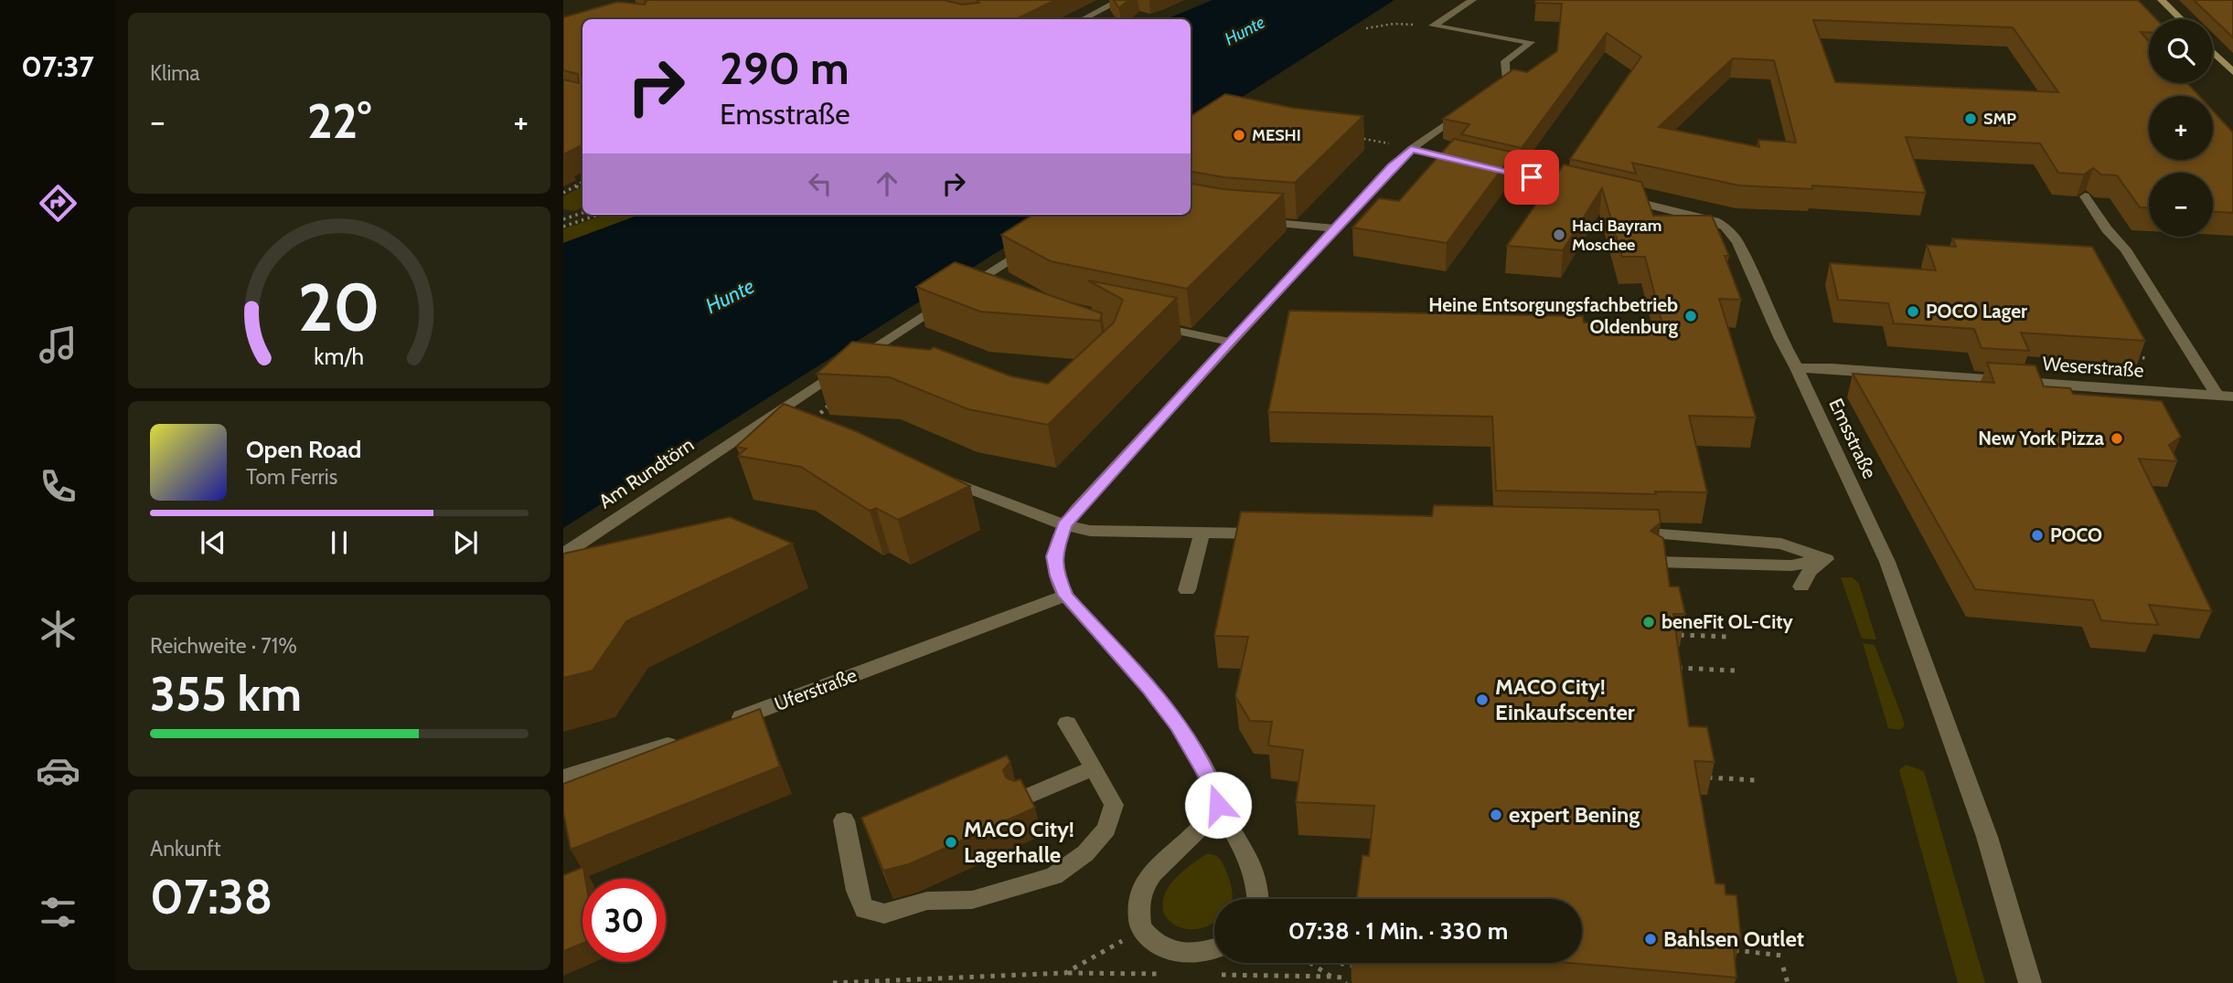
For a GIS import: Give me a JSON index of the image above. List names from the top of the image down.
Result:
{
  "streets": {
    "street": [
      "Weserstraße",
      "Emsstraße",
      "Am Rundtörn",
      "Uferstraße"
    ]
  },
  "crossings": [
    ["Weserstraße", "Emsstraße"]
  ],
  "water": ["Hunte"],
  "places": [
    "SMP",
    "MESHI",
    "Haci Bayram Moschee",
    "POCO Lager",
    "Heine Entsorgungsfachbetrieb Oldenburg",
    "New York Pizza",
    "POCO",
    "beneFit OL-City",
    "MACO City! Einkaufscenter",
    "expert Bening",
    "MACO City! Lagerhalle",
    "Bahlsen Outlet"
  ],
  "page": {
    "tabs": "07:37",
    "tile": [
      "Klima",
      ["Reichweite · 71%", "355 km"],
      ["Ankunft", "07:38"]
    ],
    "map_buttons": ["+", "−"],
    "turn": ["290 m", "Emsstraße"],
    "heat": ["−", "22°", "+"],
    "song": ["Open Road", "Tom Ferris"],
    "limit": "30",
    "trip": "07:38 · 1 Min. · 330 m",
    "gauge": ["20", "km/h"]
  }
}
